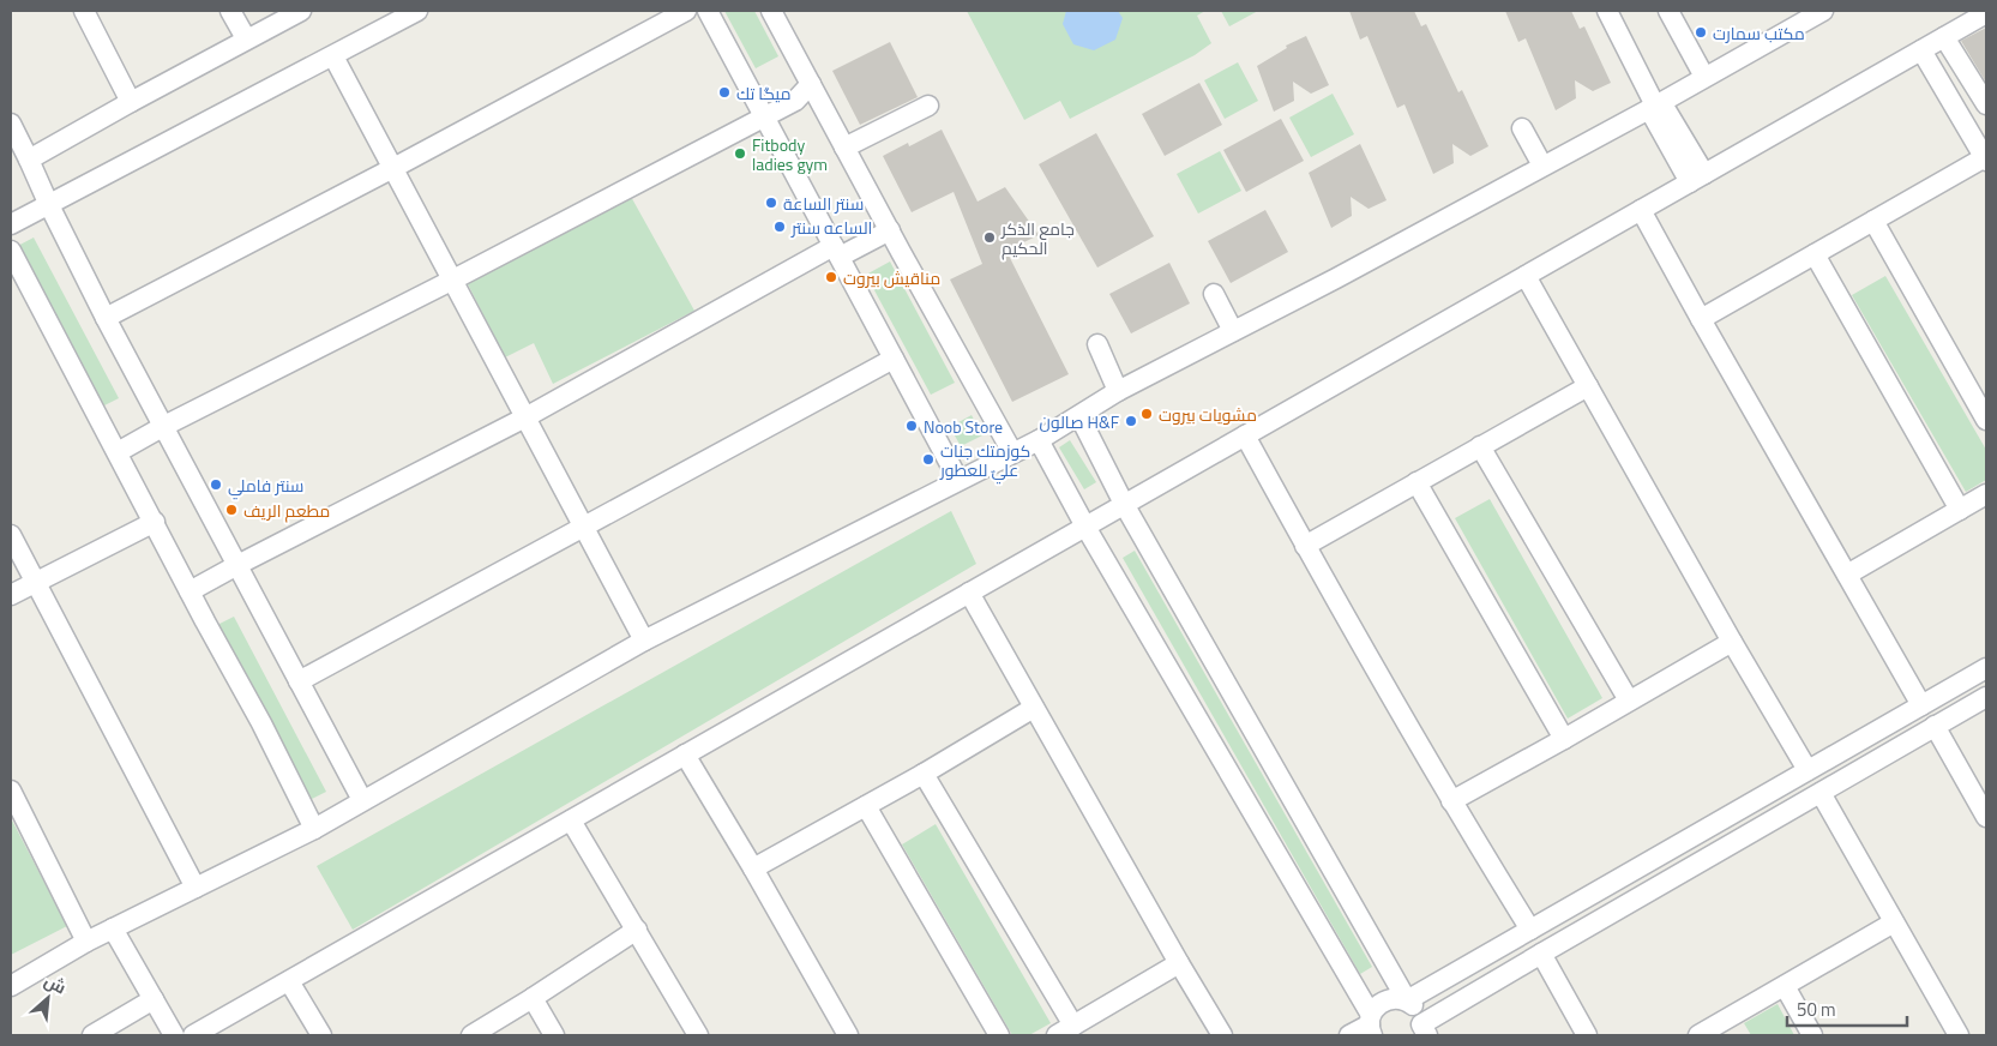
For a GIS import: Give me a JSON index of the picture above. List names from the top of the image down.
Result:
{
  "places": [
    "مكتب سمارت",
    "ميگا تك",
    "Fitbody ladies gym",
    "سنتر الساعة",
    "الساعه سنتر",
    "جامع الذكر الحكيم",
    "مناقيش بيروت",
    "مشويات بيروت",
    "صالون H&F",
    "Noob Store",
    "كوزمتك جنات عليٌ للعطور",
    "سنتر فاملي",
    "مطعم الريف"
  ],
  "scale_bar": "50 m",
  "north": "top right"
}
